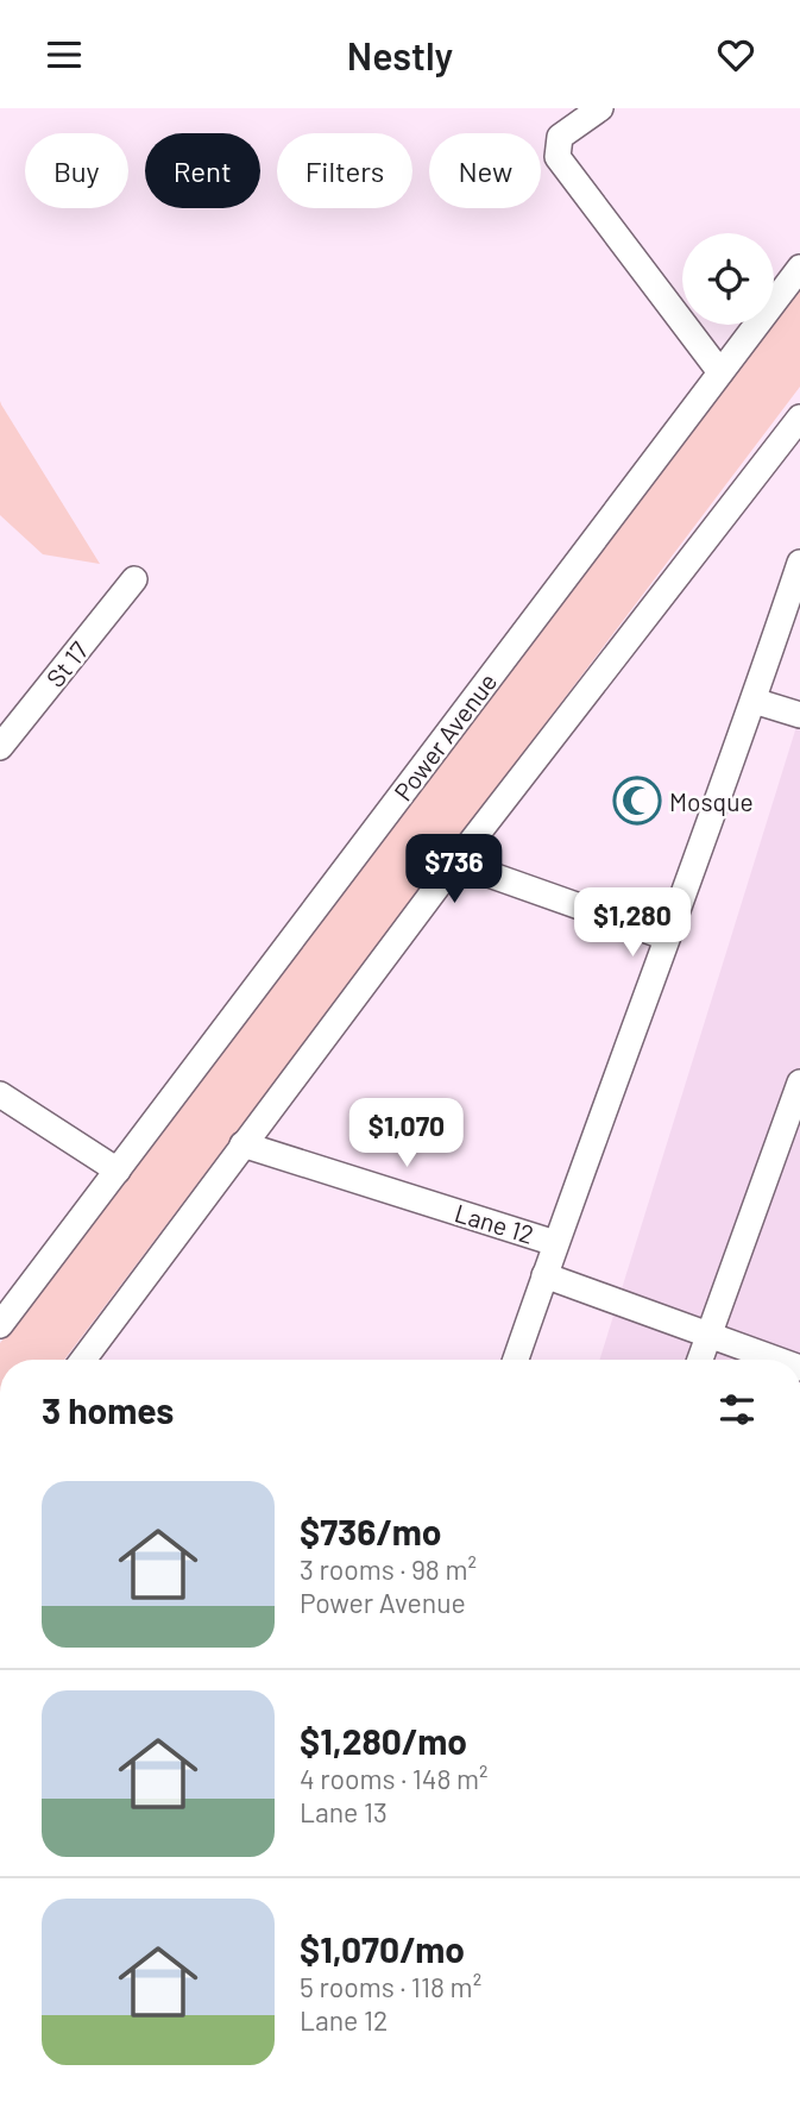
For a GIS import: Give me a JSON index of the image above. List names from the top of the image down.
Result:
{
  "streets": {
    "street": ["St 17", "Power Avenue", "Lane 12"]
  },
  "places": {
    "mosque": ["Mosque"]
  },
  "page": {
    "header": "Nestly",
    "chip": [
      "Buy",
      "Rent",
      "Filters",
      "New"
    ],
    "price": ["$736", "$1,280", "$1,070"],
    "heading": "3 homes",
    "list": [
      {
        "name": "$736/mo",
        "note": "3 rooms · 98 m² · Power Avenue"
      },
      {
        "name": "$1,280/mo",
        "note": "4 rooms · 148 m² · Lane 13"
      },
      {
        "name": "$1,070/mo",
        "note": "5 rooms · 118 m² · Lane 12"
      }
    ]
  }
}
